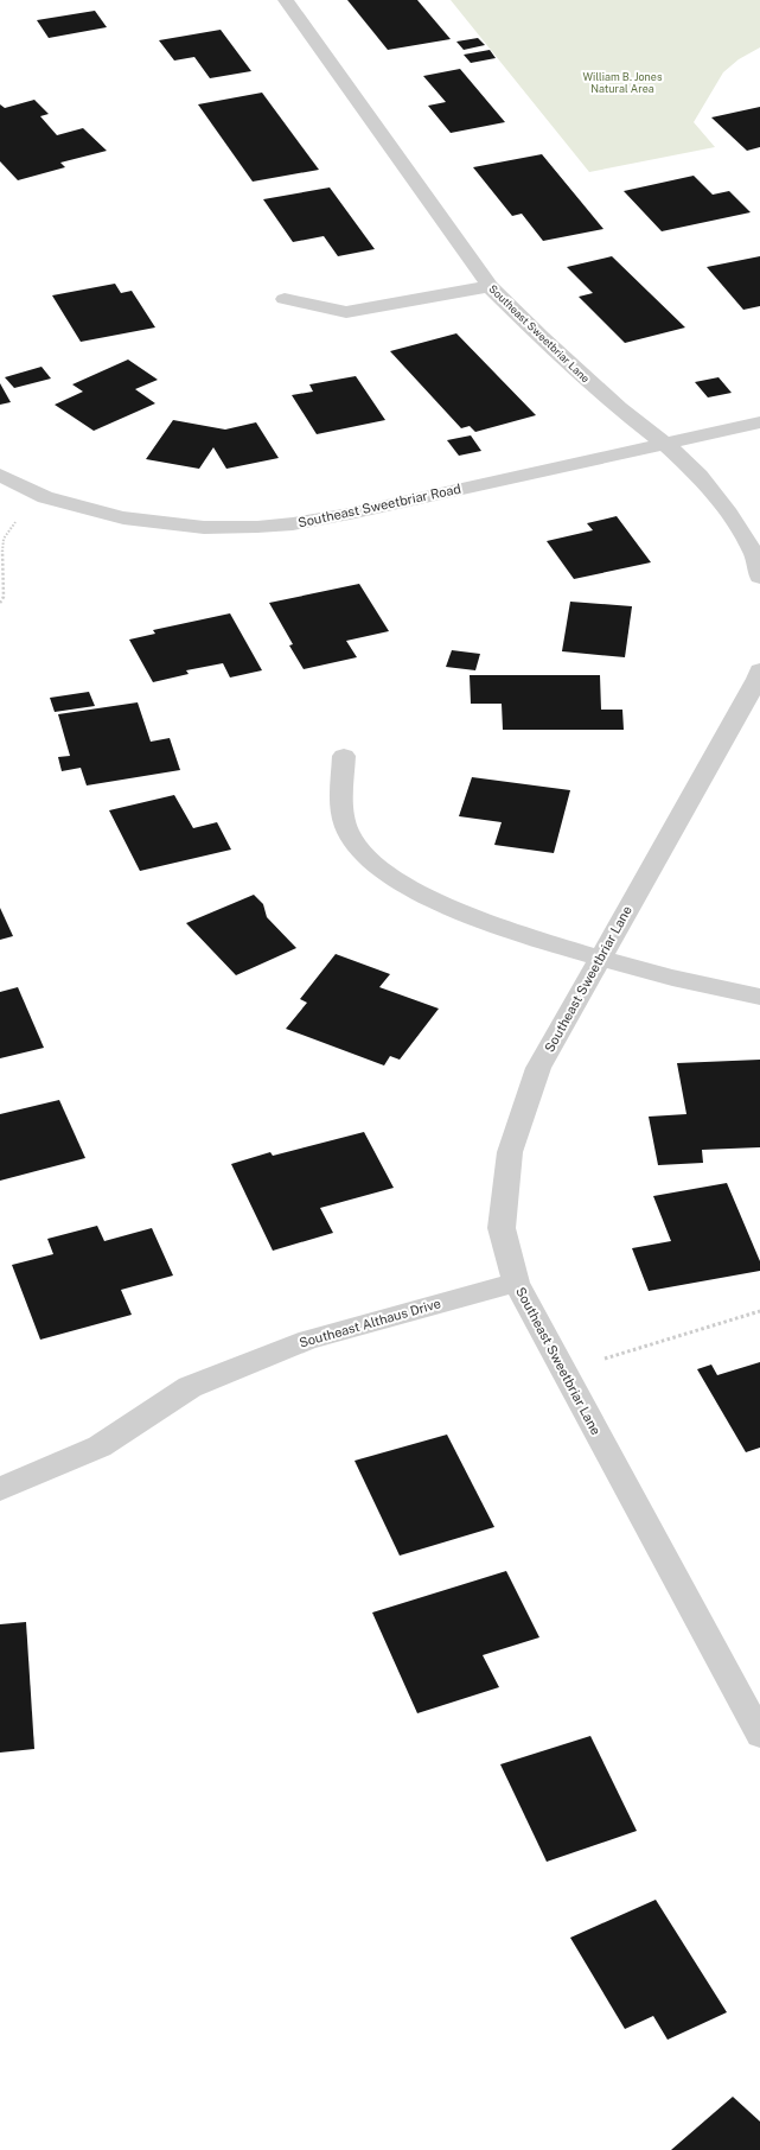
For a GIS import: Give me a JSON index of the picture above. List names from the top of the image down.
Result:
{
  "streets": {
    "street": ["Southeast Sweetbriar Lane", "Southeast Sweetbriar Road", "Southeast Althaus Drive"]
  },
  "crossings": [
    ["Southeast Sweetbriar Lane", "Southeast Sweetbriar Road"],
    ["Southeast Sweetbriar Lane", "Southeast Althaus Drive"]
  ],
  "parks": ["William B. Jones Natural Area"]
}
